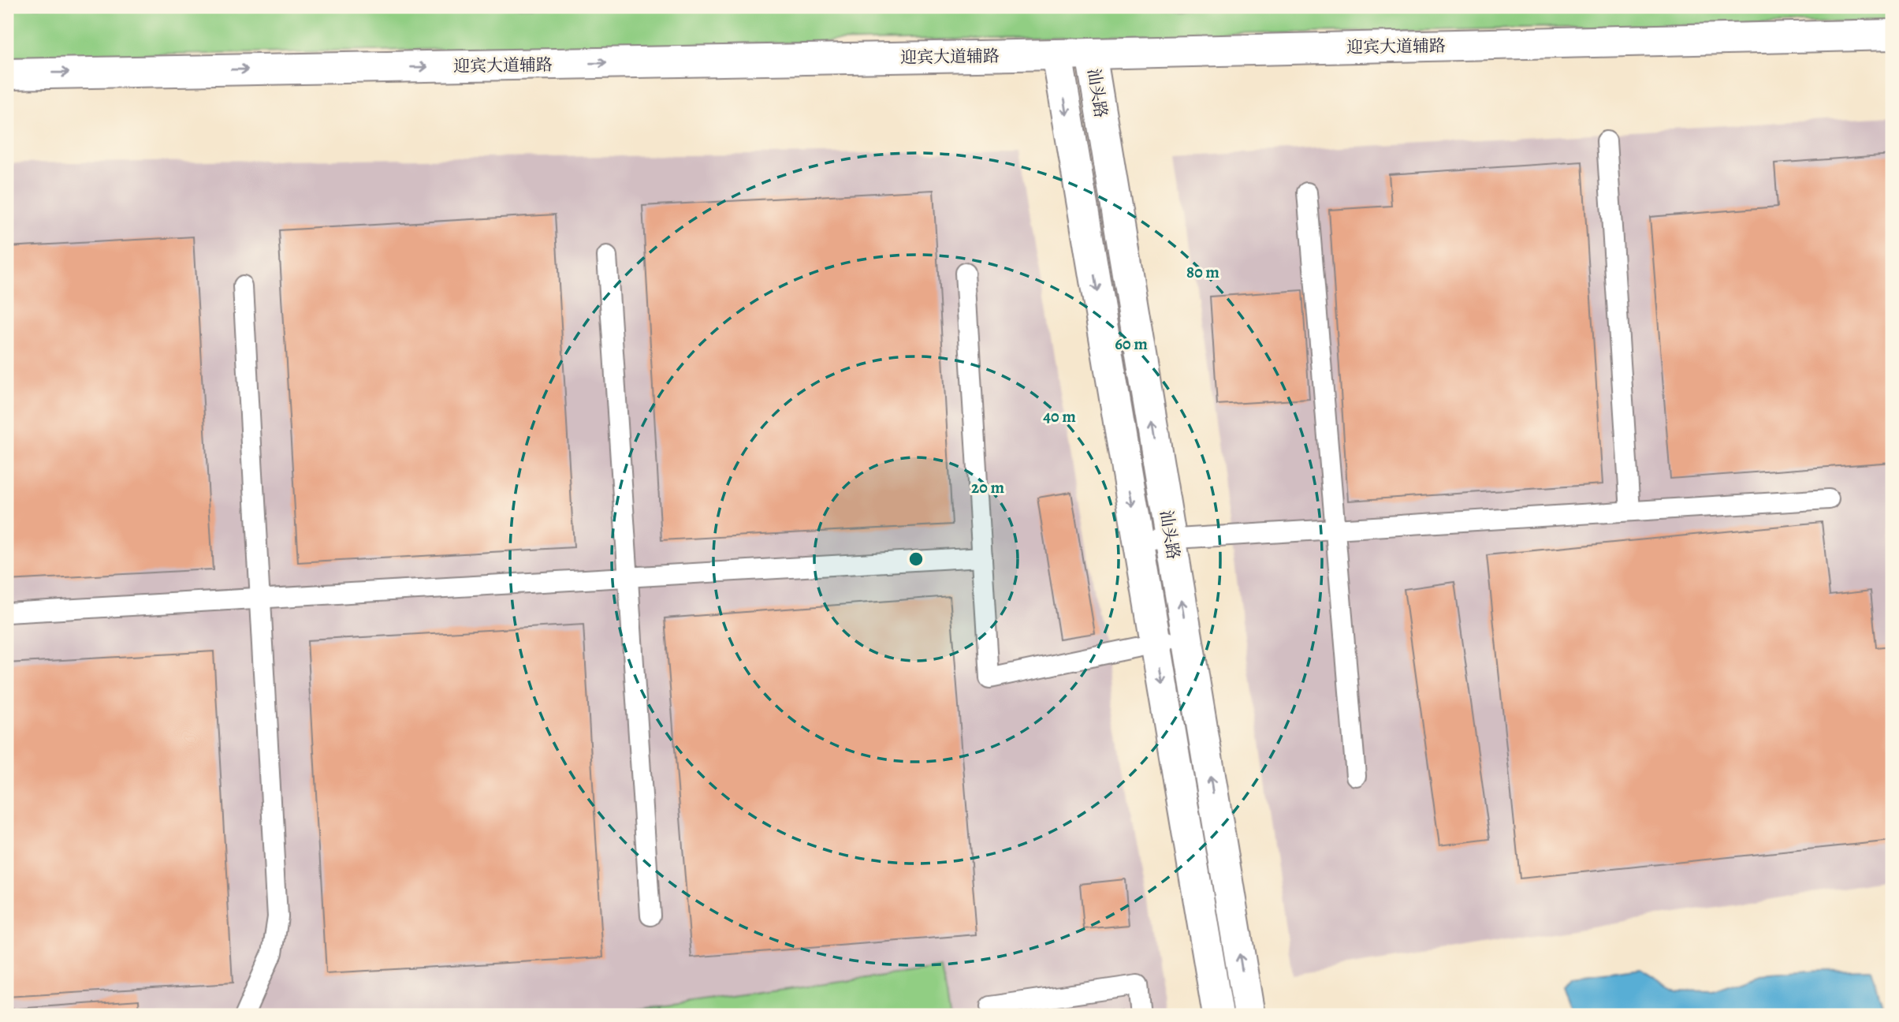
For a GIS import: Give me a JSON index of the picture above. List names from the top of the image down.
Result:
{
  "streets": {
    "street": ["迎宾大道辅路", "汕头路"]
  },
  "crossings": [
    ["迎宾大道辅路", "汕头路"]
  ],
  "one_way": ["迎宾大道辅路"],
  "rings": [
    "80 m",
    "60 m",
    "40 m",
    "20 m"
  ]
}
